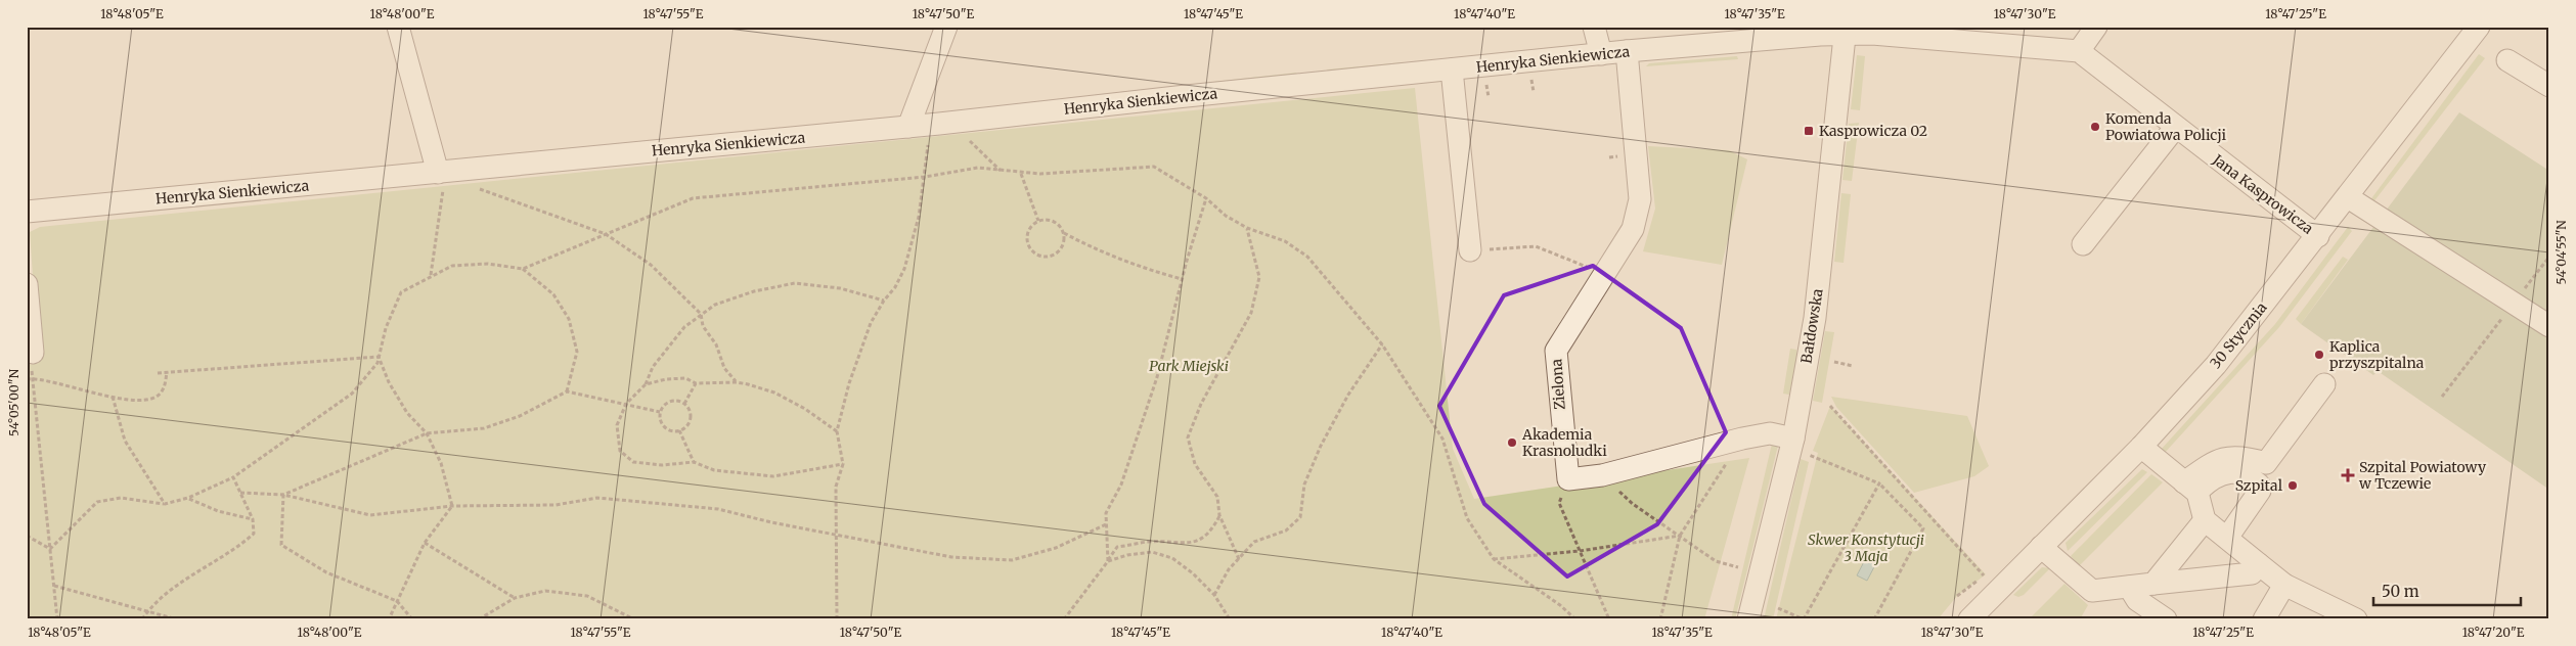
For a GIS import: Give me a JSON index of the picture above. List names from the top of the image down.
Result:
{
  "streets": {
    "street": [
      "Henryka Sienkiewicza",
      "Jana Kasprowicza",
      "Bałdowska",
      "30 Stycznia",
      "Zielona"
    ]
  },
  "crossings": [
    ["Henryka Sienkiewicza", "Bałdowska"],
    ["Henryka Sienkiewicza", "Zielona"],
    ["Jana Kasprowicza", "30 Stycznia"]
  ],
  "parks": ["Park Miejski", "Skwer Konstytucji 3 Maja"],
  "places": {
    "other": [
      "Komenda Powiatowa Policji",
      "Kaplica przyszpitalna",
      "Akademia Krasnoludki",
      "Szpital"
    ],
    "transit": ["Kasprowicza 02"],
    "health": ["Szpital Powiatowy w Tczewie"]
  },
  "scale_bar": "50 m",
  "coordinates": [
    "18°48'05\"E",
    "18°48'00\"E",
    "18°47'55\"E",
    "18°47'50\"E",
    "18°47'45\"E",
    "18°47'40\"E",
    "18°47'35\"E",
    "18°47'30\"E",
    "18°47'25\"E",
    "54°04'55\"N",
    "54°05'00\"N",
    "18°47'20\"E"
  ]
}
